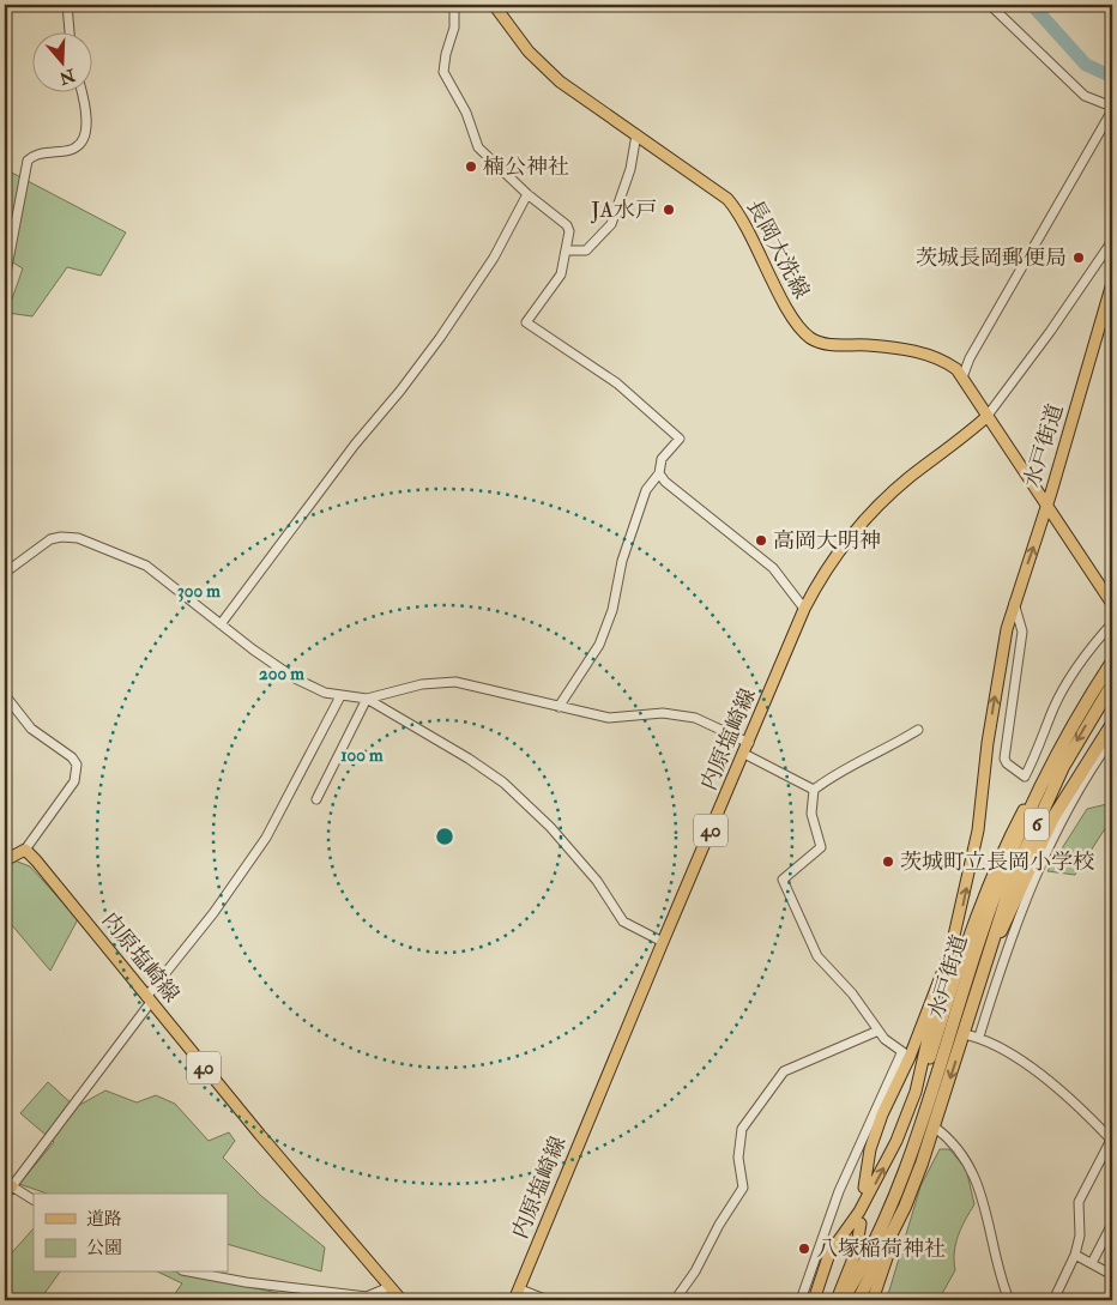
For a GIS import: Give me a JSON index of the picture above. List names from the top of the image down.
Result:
{
  "streets": {
    "highway": ["水戸街道", "6"],
    "main road": ["長岡大洗線", "内原塩崎線", "40"]
  },
  "crossings": [
    ["長岡大洗線", "内原塩崎線"],
    ["水戸街道", "6"]
  ],
  "places": [
    "楠公神社",
    "JA水戸",
    "茨城長岡郵便局",
    "高岡大明神",
    "茨城町立長岡小学校",
    "八塚稲荷神社"
  ],
  "legend": ["道路", "公園"],
  "north": "bottom",
  "rings": ["300 m", "200 m", "100 m"]
}
